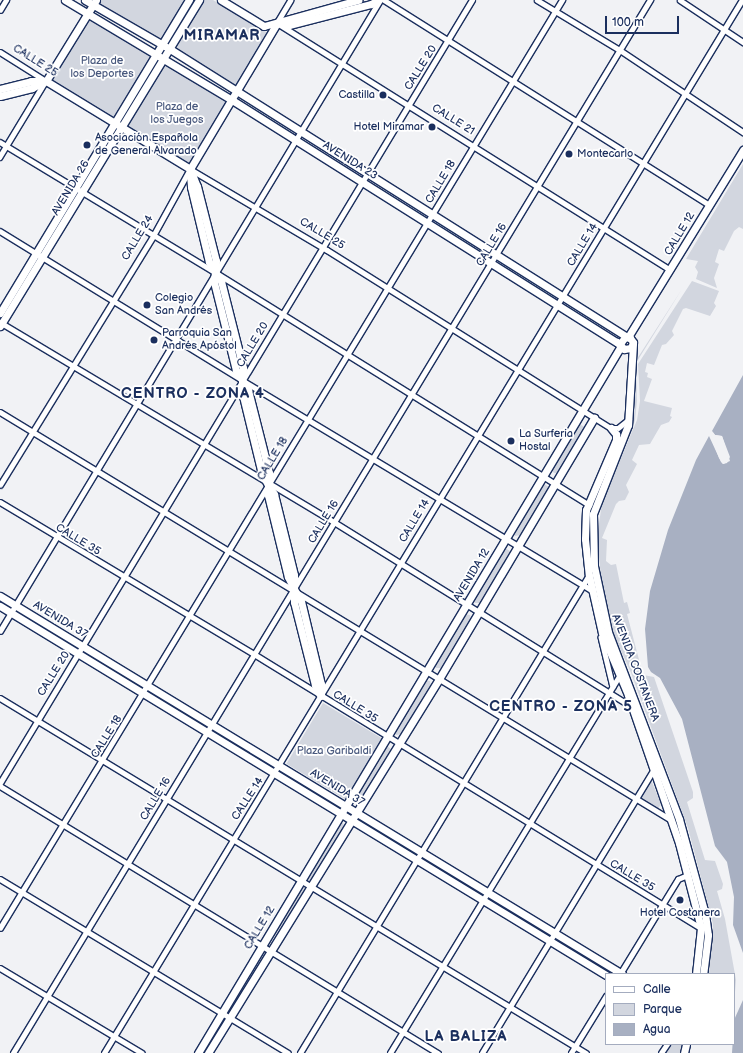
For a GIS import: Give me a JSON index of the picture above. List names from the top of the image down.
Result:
{
  "streets": {
    "main road": [
      "CALLE 25",
      "AVENIDA 23",
      "AVENIDA 26",
      "CALLE 12",
      "CALLE 24",
      "AVENIDA 12",
      "AVENIDA 37",
      "AVENIDA COSTANERA"
    ],
    "street": [
      "CALLE 20",
      "CALLE 21",
      "CALLE 18",
      "CALLE 16",
      "CALLE 14",
      "CALLE 35"
    ]
  },
  "crossings": [
    ["CALLE 25", "CALLE 20"],
    ["CALLE 25", "CALLE 18"],
    ["CALLE 25", "AVENIDA 26"],
    ["CALLE 25", "CALLE 24"],
    ["CALLE 25", "CALLE 16"],
    ["CALLE 25", "CALLE 14"],
    ["CALLE 25", "AVENIDA 12"],
    ["CALLE 25", "AVENIDA COSTANERA"],
    ["CALLE 20", "CALLE 21"],
    ["CALLE 20", "AVENIDA 23"],
    ["CALLE 20", "CALLE 35"],
    ["CALLE 20", "AVENIDA 37"],
    ["CALLE 21", "CALLE 18"],
    ["CALLE 21", "CALLE 12"],
    ["CALLE 21", "CALLE 24"],
    ["CALLE 21", "CALLE 16"],
    ["CALLE 21", "CALLE 14"],
    ["AVENIDA 23", "CALLE 18"],
    ["AVENIDA 23", "AVENIDA 26"],
    ["AVENIDA 23", "CALLE 12"],
    ["AVENIDA 23", "CALLE 24"],
    ["AVENIDA 23", "CALLE 16"],
    ["AVENIDA 23", "CALLE 14"],
    ["AVENIDA 23", "AVENIDA 12"],
    ["AVENIDA 23", "AVENIDA COSTANERA"],
    ["CALLE 18", "CALLE 35"],
    ["CALLE 18", "AVENIDA 37"],
    ["CALLE 12", "AVENIDA 12"],
    ["CALLE 12", "AVENIDA 37"],
    ["CALLE 12", "AVENIDA COSTANERA"],
    ["CALLE 16", "CALLE 35"],
    ["CALLE 16", "AVENIDA 37"],
    ["CALLE 14", "CALLE 35"],
    ["CALLE 14", "AVENIDA 37"],
    ["CALLE 35", "AVENIDA 12"],
    ["CALLE 35", "AVENIDA COSTANERA"],
    ["AVENIDA 12", "AVENIDA 37"]
  ],
  "districts": [
    "MIRAMAR",
    "CENTRO - ZONA 4",
    "CENTRO - ZONA 5",
    "LA BALIZA"
  ],
  "parks": ["Plaza de los Deportes", "Plaza de los Juegos", "Plaza Garibaldi"],
  "places": [
    "Castilla",
    "Hotel Miramar",
    "Asociación Española de General Alvarado",
    "Montecarlo",
    "Colegio San Andrés",
    "Parroquia San Andrés Apóstol",
    "La Surferia Hostal",
    "Hotel Costanera"
  ],
  "legend": ["Calle", "Parque", "Agua"],
  "scale_bar": "100 m"
}
